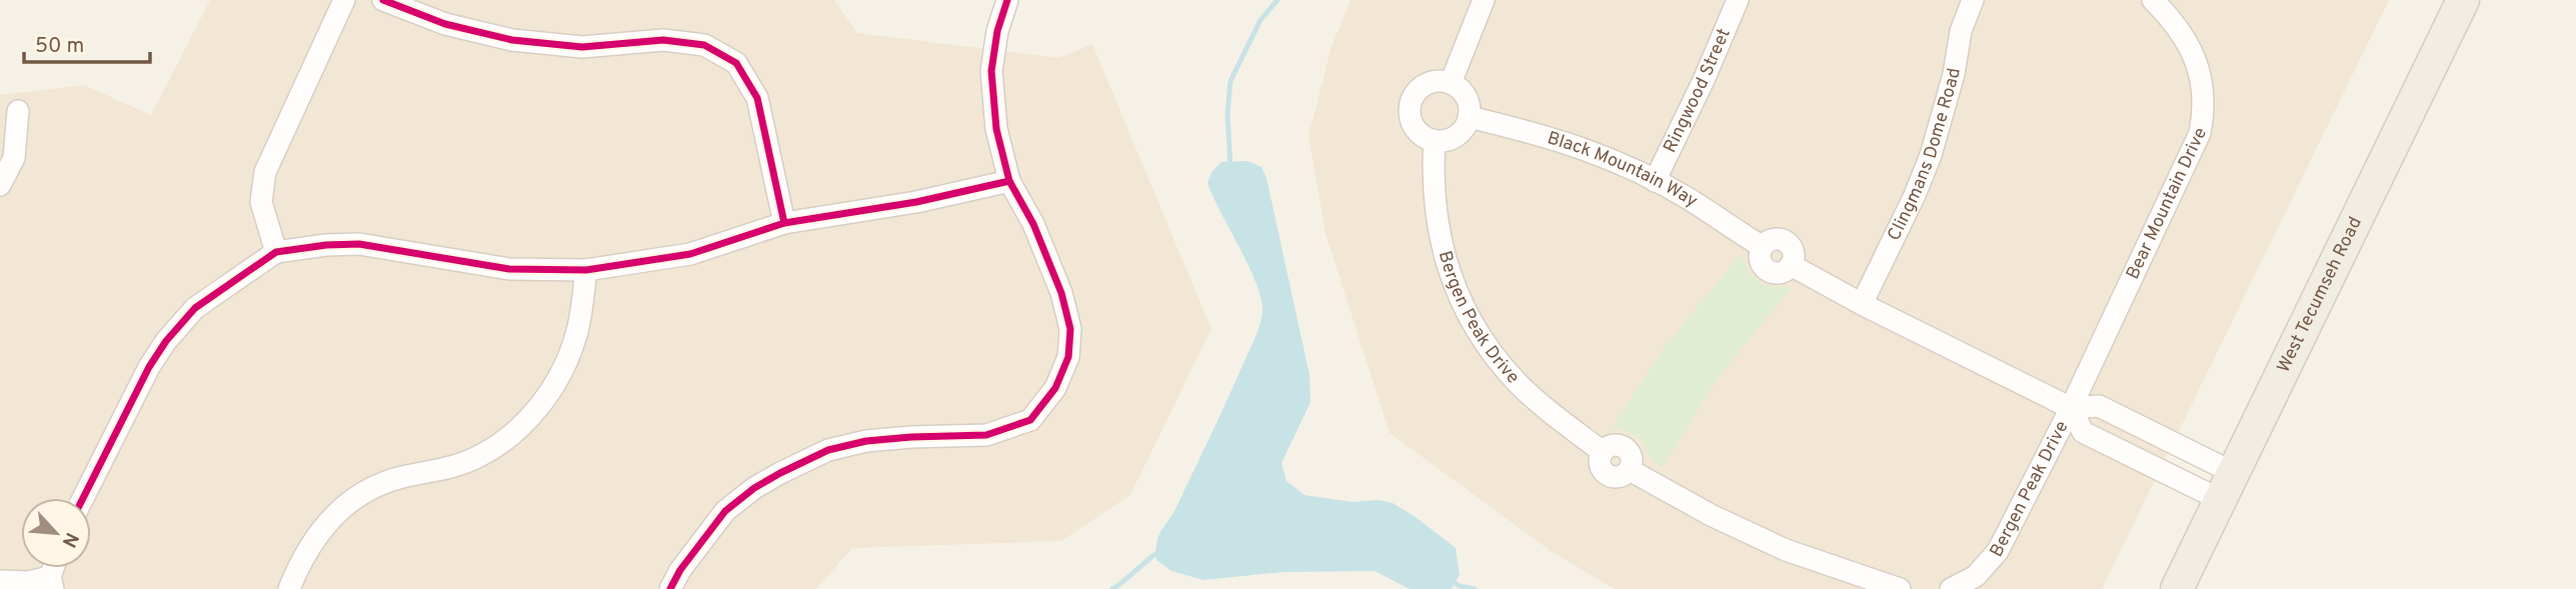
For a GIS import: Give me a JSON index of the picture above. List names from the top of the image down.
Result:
{
  "streets": {
    "main road": ["West Tecumseh Road"],
    "street": [
      "Ringwood Street",
      "Clingmans Dome Road",
      "Black Mountain Way",
      "Bear Mountain Drive",
      "Bergen Peak Drive"
    ]
  },
  "crossings": [
    ["Ringwood Street", "Black Mountain Way"],
    ["Clingmans Dome Road", "Black Mountain Way"],
    ["Black Mountain Way", "Bear Mountain Drive"],
    ["Black Mountain Way", "West Tecumseh Road"],
    ["Black Mountain Way", "Bergen Peak Drive"],
    ["Bear Mountain Drive", "Bergen Peak Drive"]
  ],
  "scale_bar": "50 m",
  "north": "bottom right"
}
